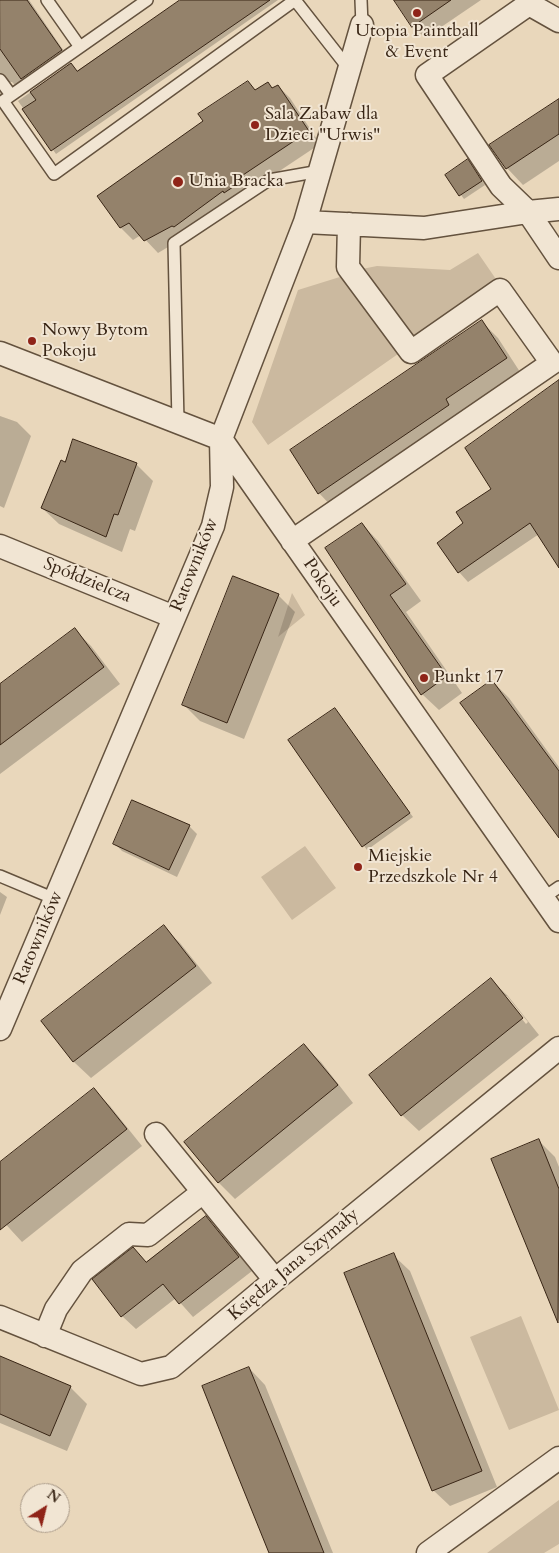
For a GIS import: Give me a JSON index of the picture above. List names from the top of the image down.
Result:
{
  "streets": {
    "street": [
      "Ratowników",
      "Spółdzielcza",
      "Pokoju",
      "Księdza Jana Szymały"
    ]
  },
  "crossings": [
    ["Ratowników", "Spółdzielcza"],
    ["Ratowników", "Pokoju"]
  ],
  "places": [
    "Utopia Paintball & Event",
    "Sala Zabaw dla Dzieci \"Urwis\"",
    "Unia Bracka",
    "Nowy Bytom Pokoju",
    "Punkt 17",
    "Miejskie Przedszkole Nr 4"
  ],
  "north": "top right"
}
